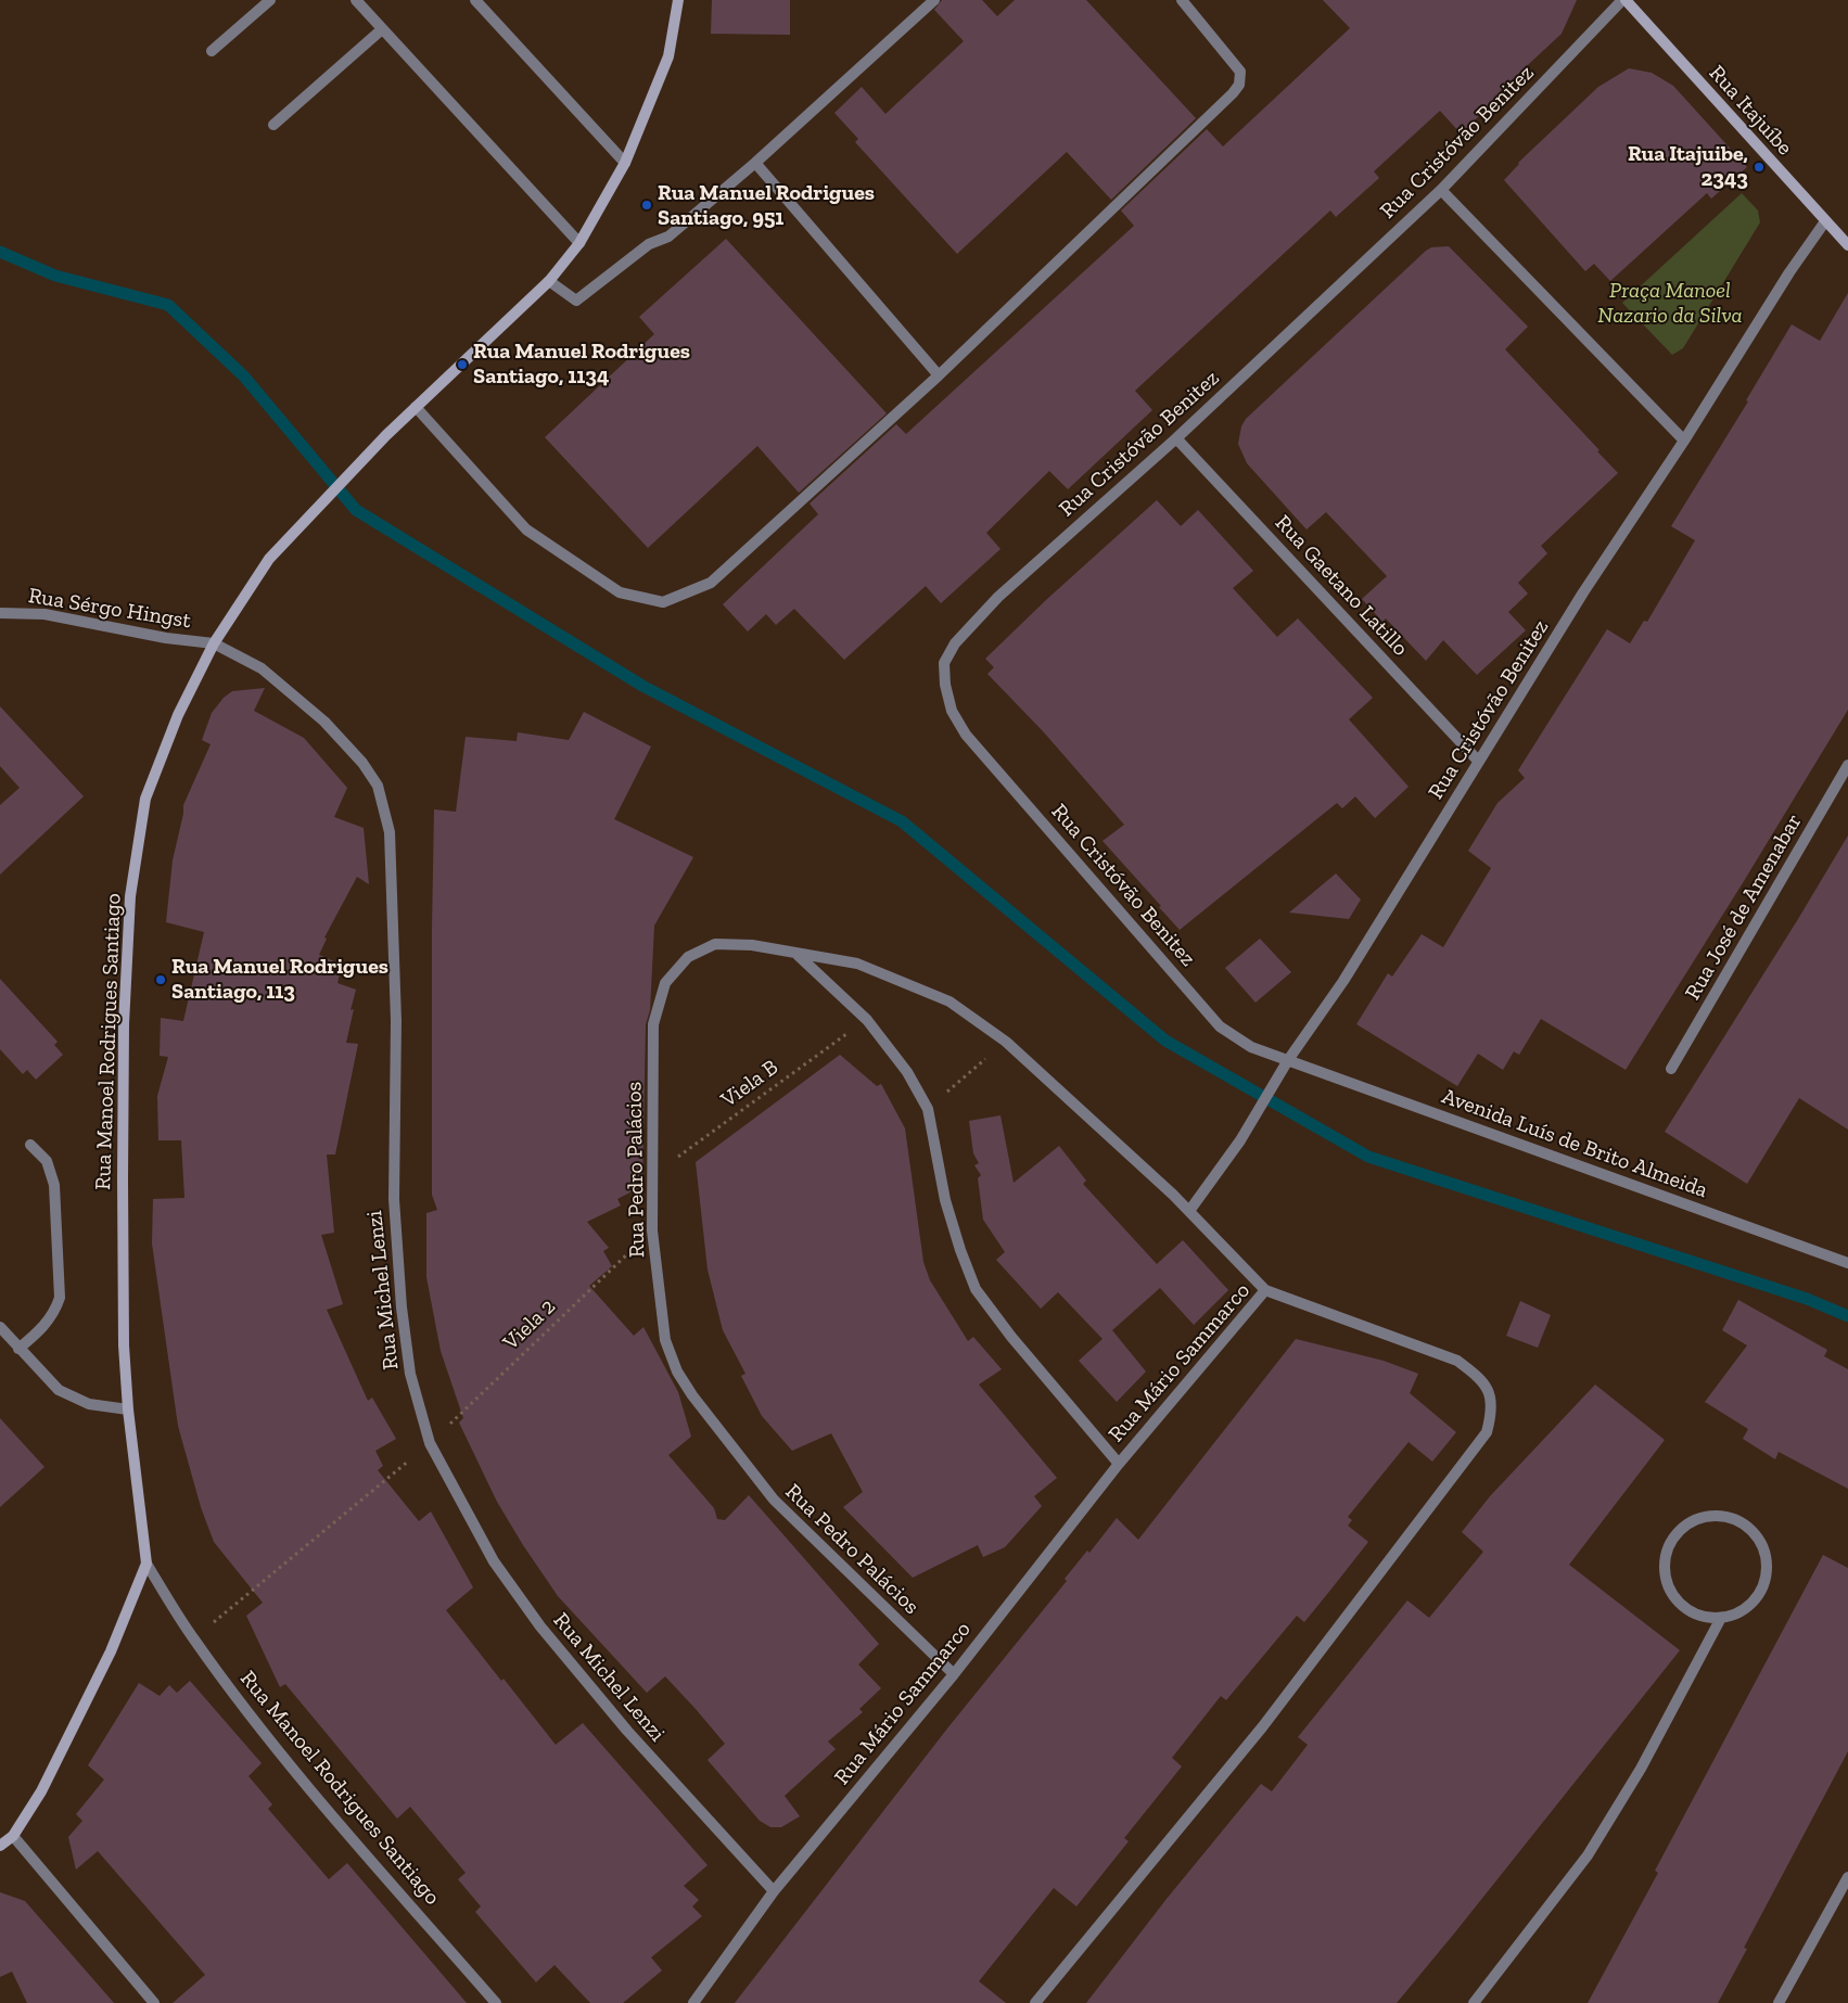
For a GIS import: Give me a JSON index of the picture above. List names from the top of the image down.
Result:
{
  "streets": {
    "main road": ["Rua Itajuíbe", "Rua Manoel Rodrigues Santiago"],
    "street": [
      "Rua Cristóvão Benitez",
      "Rua Gaetano Latillo",
      "Rua Sérgo Hingst",
      "Rua José de Amenabar",
      "Avenida Luís de Brito Almeida",
      "Rua Pedro Palácios",
      "Rua Michel Lenzi",
      "Rua Mário Sammarco"
    ],
    "path": ["Viela B", "Viela 2"]
  },
  "crossings": [
    ["Rua Itajuíbe", "Rua Cristóvão Benitez"],
    ["Rua Cristóvão Benitez", "Rua Gaetano Latillo"],
    ["Rua Cristóvão Benitez", "Avenida Luís de Brito Almeida"],
    ["Rua Sérgo Hingst", "Rua Manoel Rodrigues Santiago"],
    ["Rua Sérgo Hingst", "Rua Michel Lenzi"],
    ["Rua Manoel Rodrigues Santiago", "Rua Michel Lenzi"],
    ["Rua Manoel Rodrigues Santiago", "Viela 2"],
    ["Viela B", "Rua Pedro Palácios"],
    ["Rua Pedro Palácios", "Viela 2"],
    ["Rua Pedro Palácios", "Rua Mário Sammarco"],
    ["Rua Michel Lenzi", "Viela 2"],
    ["Rua Michel Lenzi", "Rua Mário Sammarco"]
  ],
  "parks": ["Praça Manoel Nazario da Silva"],
  "places": [
    "Rua Itajuibe, 2343",
    "Rua Manuel Rodrigues Santiago, 951",
    "Rua Manuel Rodrigues Santiago, 1134",
    "Rua Manuel Rodrigues Santiago, 113"
  ]
}
